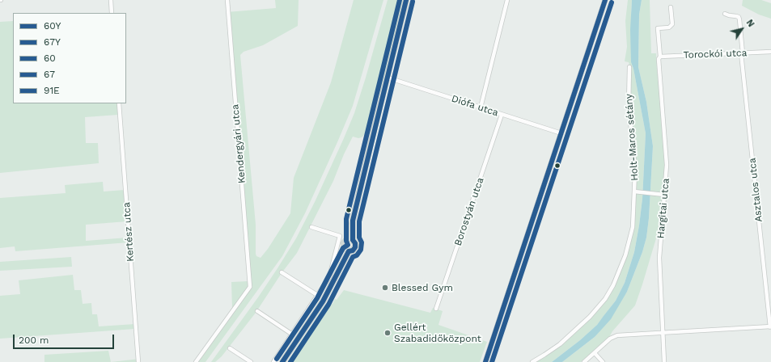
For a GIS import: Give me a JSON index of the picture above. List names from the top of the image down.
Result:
{
  "streets": {
    "street": [
      "Torockói utca",
      "Diófa utca",
      "Holt-Maros sétány",
      "Kendergyári utca",
      "Asztalos utca",
      "Hargitai utca",
      "Borostyán utca",
      "Kertész utca"
    ]
  },
  "crossings": [
    ["Torockói utca", "Asztalos utca"],
    ["Torockói utca", "Hargitai utca"],
    ["Diófa utca", "Borostyán utca"]
  ],
  "places": ["Blessed Gym", "Gellért Szabadidőközpont"],
  "lines": [
    "transit line 60Y",
    "transit line 60",
    "transit line 91E",
    "transit line 67Y",
    "transit line 67"
  ],
  "legend": [
    "60Y",
    "67Y",
    "60",
    "67",
    "91E"
  ],
  "scale_bar": "200 m",
  "north": "top right"
}
